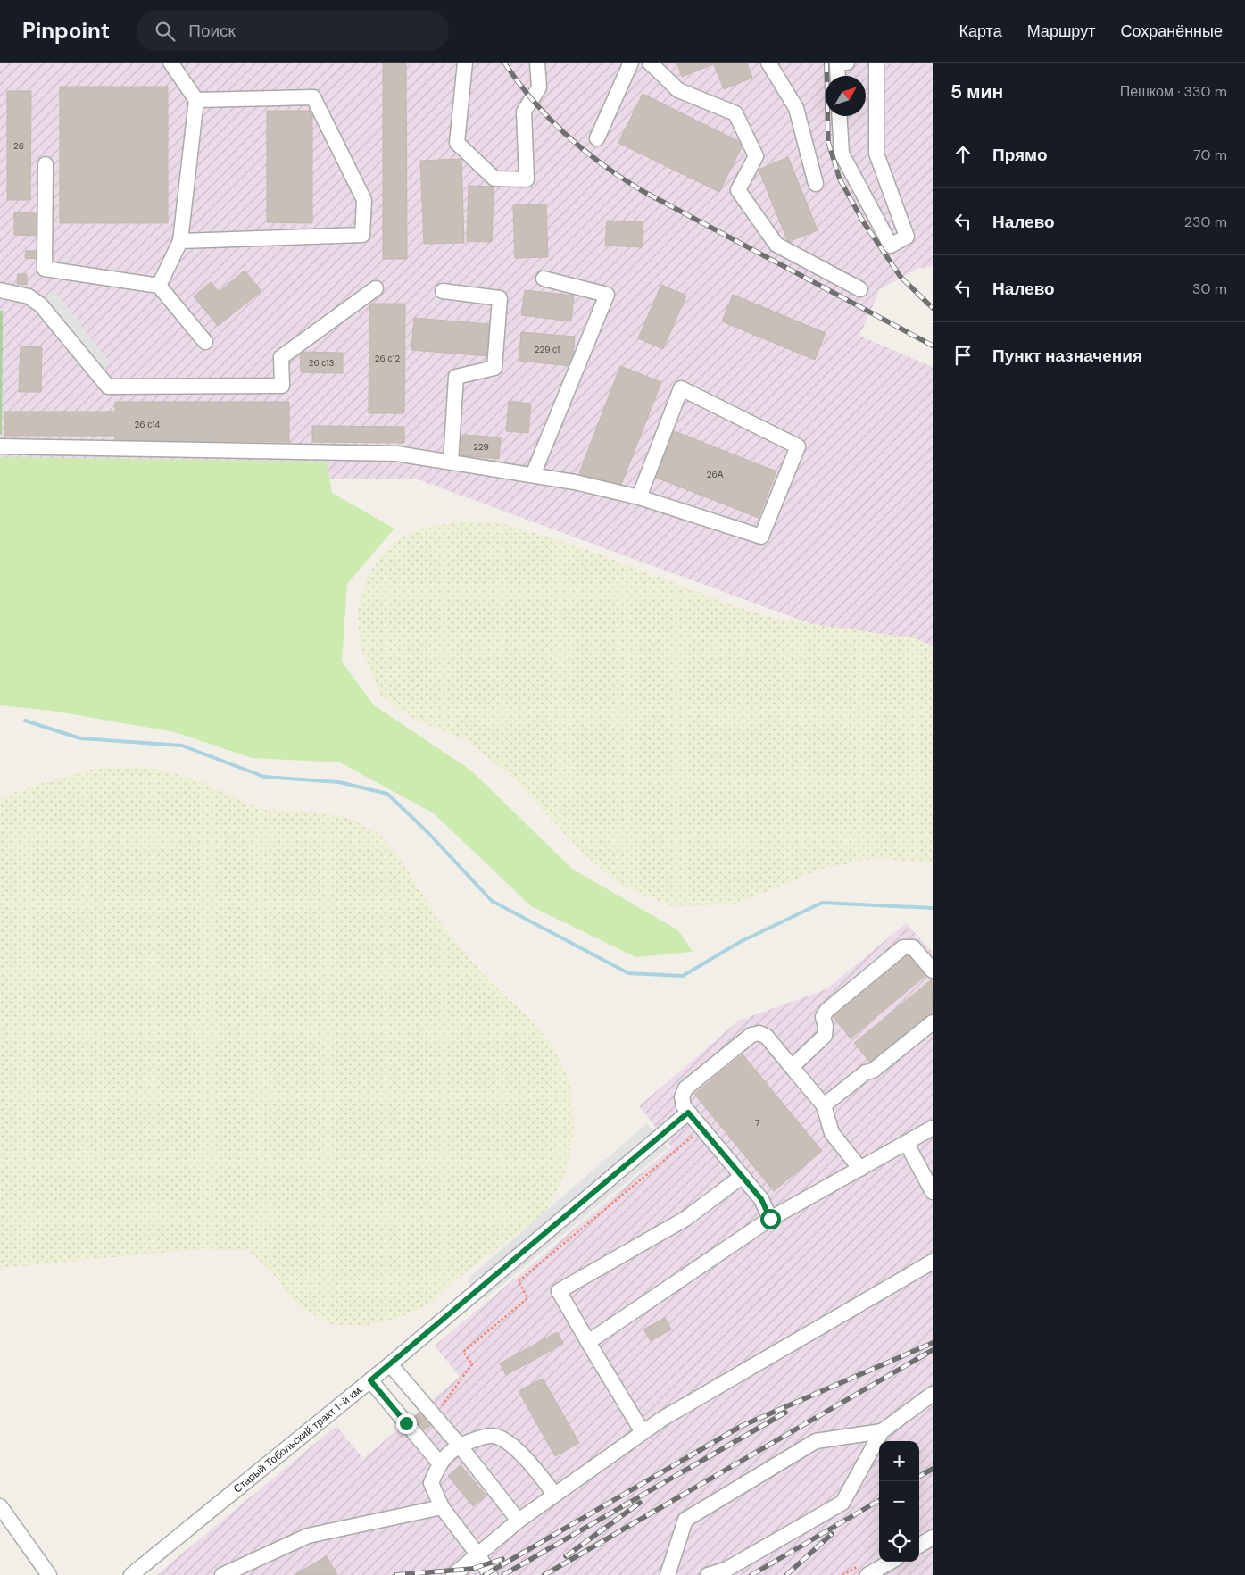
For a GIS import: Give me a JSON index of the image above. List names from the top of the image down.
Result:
{
  "streets": {
    "lane": ["Старый Тобольский тракт 1-й км."]
  },
  "house_numbers": [
    "26",
    "229 с1",
    "26 с12",
    "26 с13",
    "26 с14",
    "229",
    "26А",
    "7"
  ],
  "north": "top right",
  "page": {
    "header": "Pinpoint",
    "search": "Поиск",
    "nav": ["Карта", "Маршрут", "Сохранённые"],
    "heading": ["5 мин", "Пешком · 330 m"],
    "list": [
      ["Прямо", "70 m"],
      ["Налево", "230 m"],
      ["Налево", "30 m"],
      "Пункт назначения"
    ],
    "map_buttons": ["+", "−"]
  }
}
